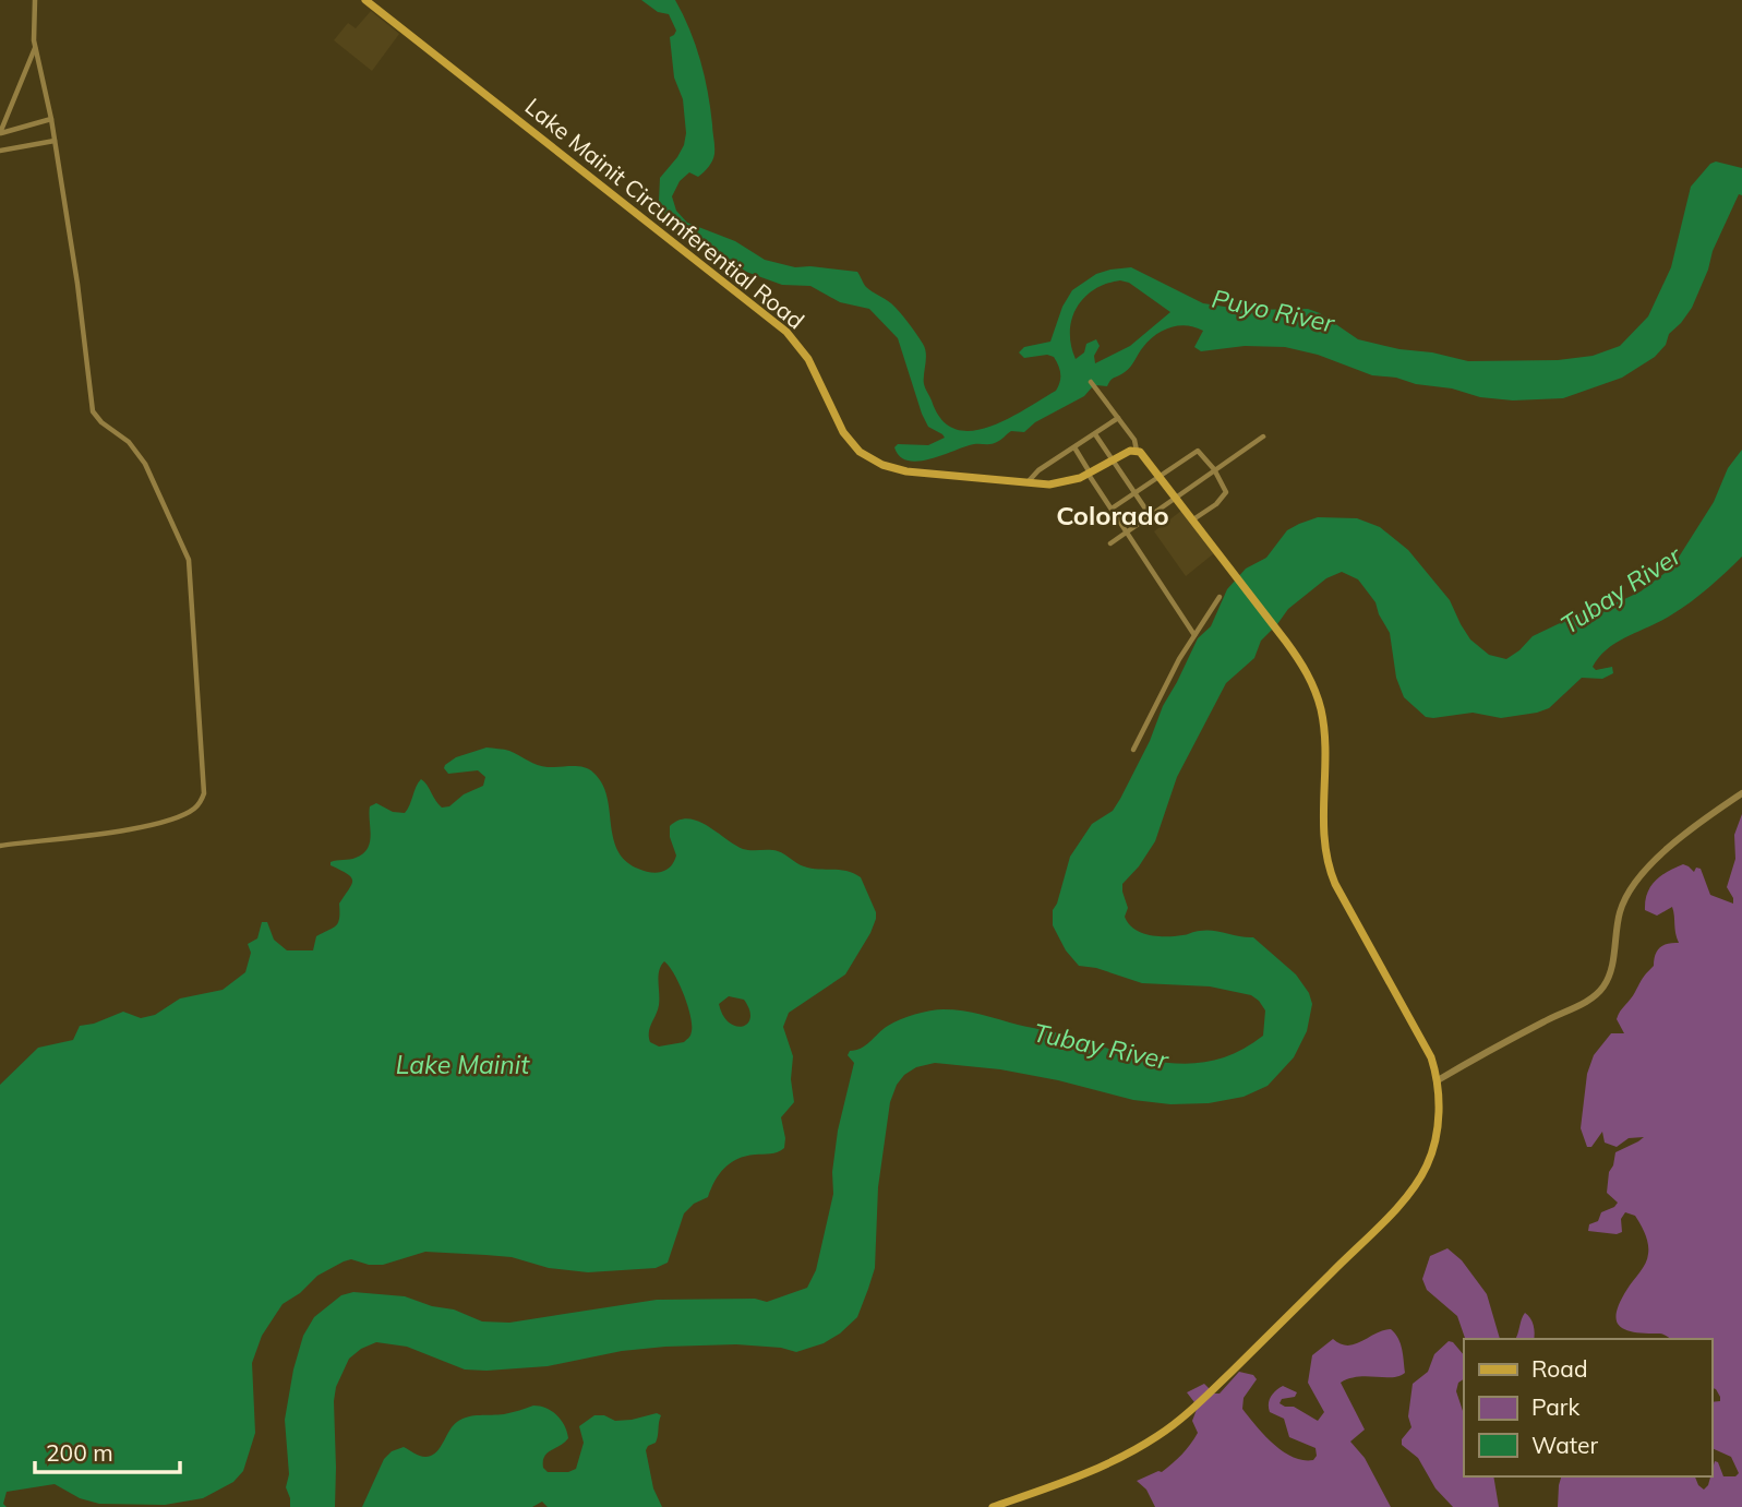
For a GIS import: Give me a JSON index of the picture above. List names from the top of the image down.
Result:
{
  "streets": {
    "main road": ["Lake Mainit Circumferential Road"]
  },
  "districts": ["Colorado"],
  "water": ["Puyo River", "Tubay River", "Lake Mainit"],
  "legend": ["Road", "Park", "Water"],
  "scale_bar": "200 m"
}
